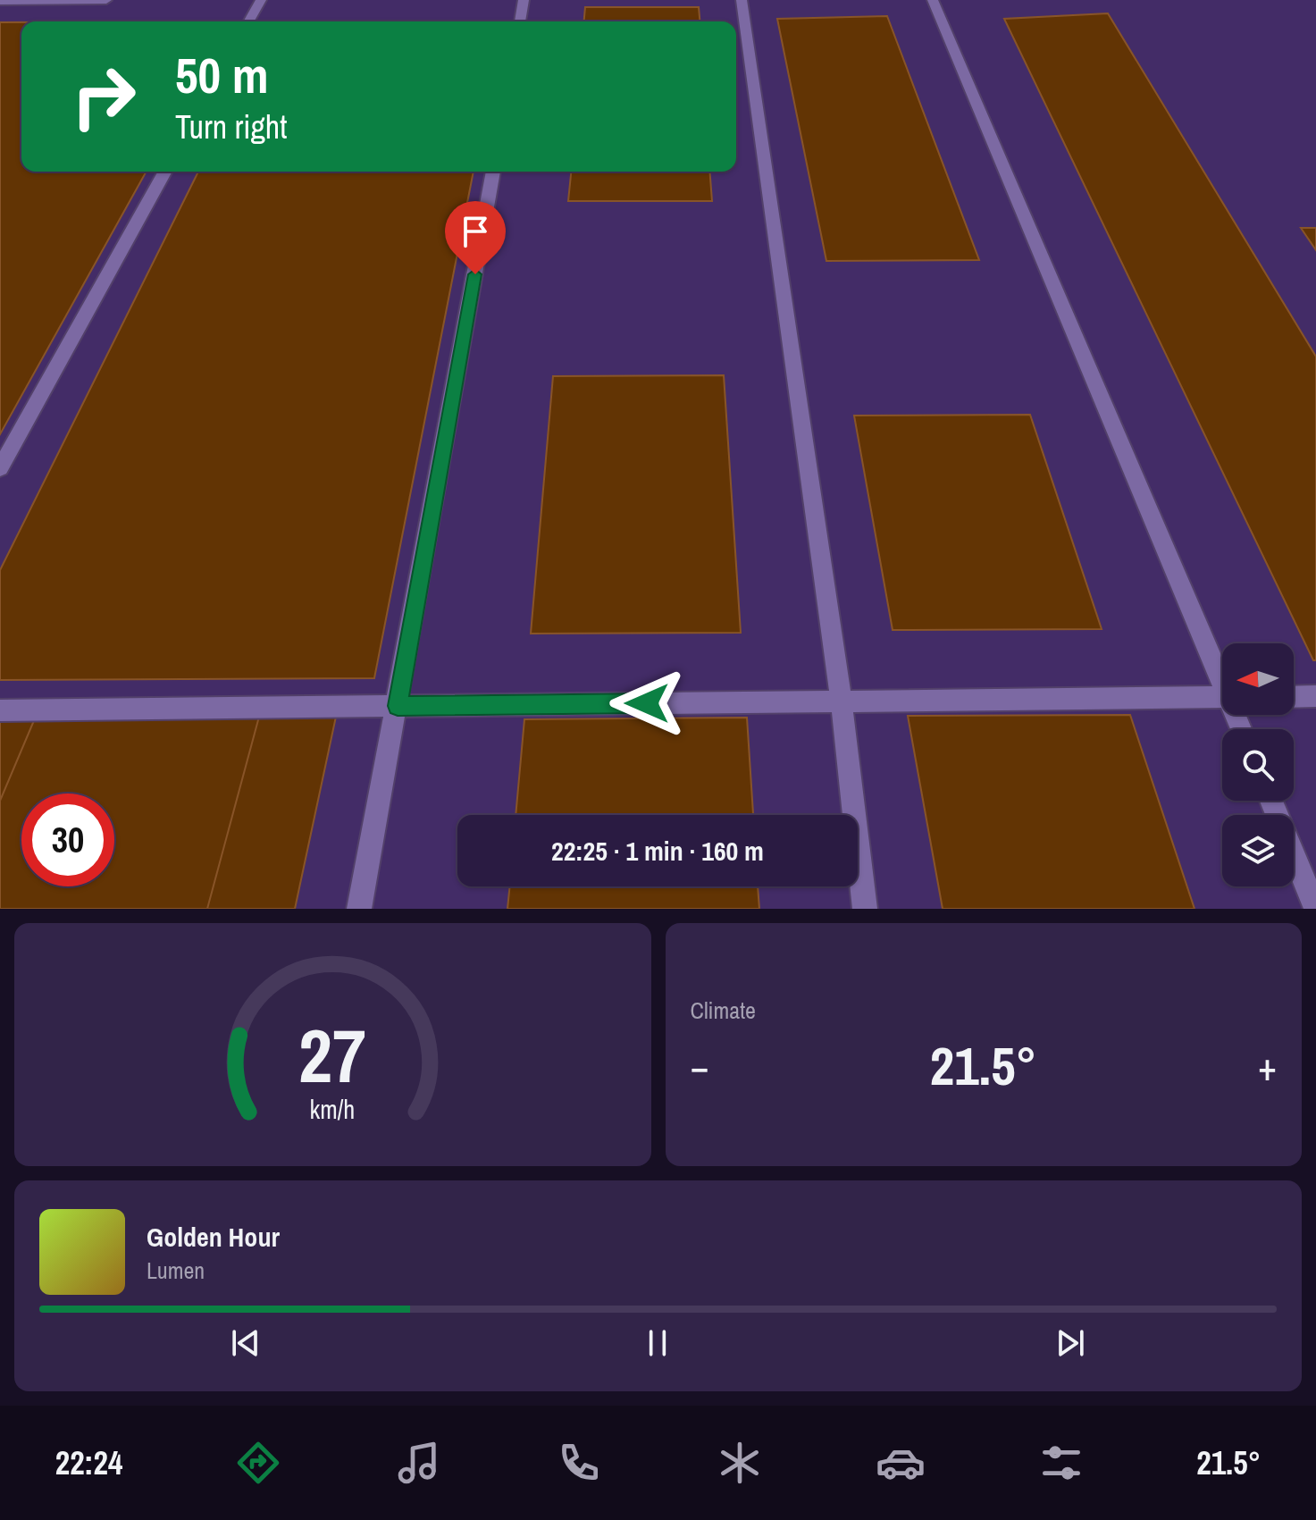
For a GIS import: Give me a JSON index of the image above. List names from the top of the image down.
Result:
{
  "north": "left",
  "page": {
    "turn": ["50 m", "Turn right"],
    "limit": "30",
    "trip": "22:25 · 1 min · 160 m",
    "tile": "Climate",
    "heat": ["−", "21.5°", "+"],
    "song": ["Golden Hour", "Lumen"],
    "tabs": ["22:24", "21.5°"],
    "gauge": ["27", "km/h"]
  }
}
